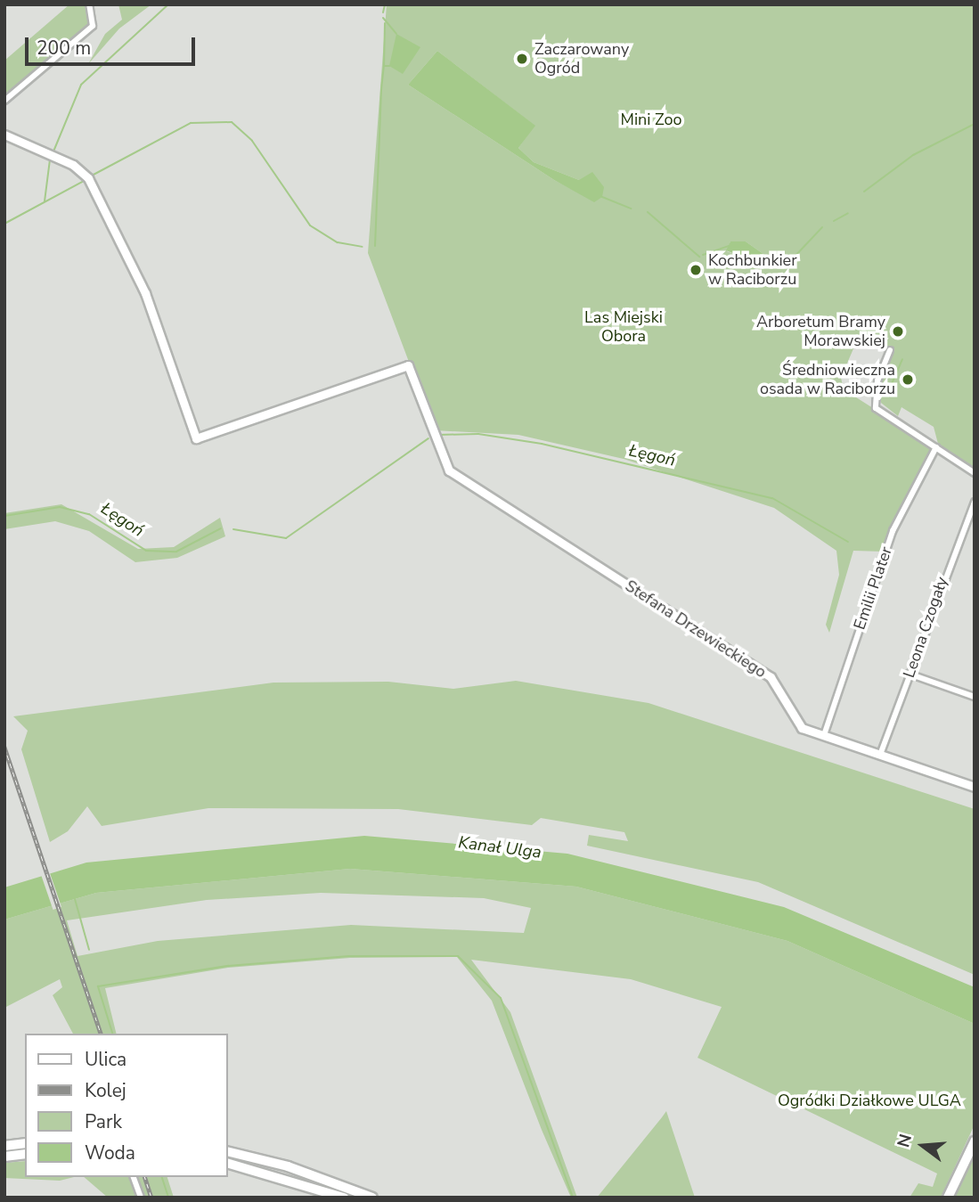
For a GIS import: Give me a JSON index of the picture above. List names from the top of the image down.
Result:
{
  "streets": {
    "street": ["Emilii Plater", "Leona Czogały", "Stefana Drzewieckiego"]
  },
  "crossings": [
    ["Emilii Plater", "Stefana Drzewieckiego"],
    ["Leona Czogały", "Stefana Drzewieckiego"]
  ],
  "water": ["Łęgoń", "Kanał Ulga"],
  "parks": ["Mini Zoo", "Las Miejski Obora", "Ogródki Działkowe ULGA"],
  "places": [
    "Zaczarowany Ogród",
    "Kochbunkier w Raciborzu",
    "Arboretum Bramy Morawskiej",
    "Średniowieczna osada w Raciborzu"
  ],
  "legend": [
    "Ulica",
    "Kolej",
    "Park",
    "Woda"
  ],
  "scale_bar": "200 m",
  "north": "left"
}
